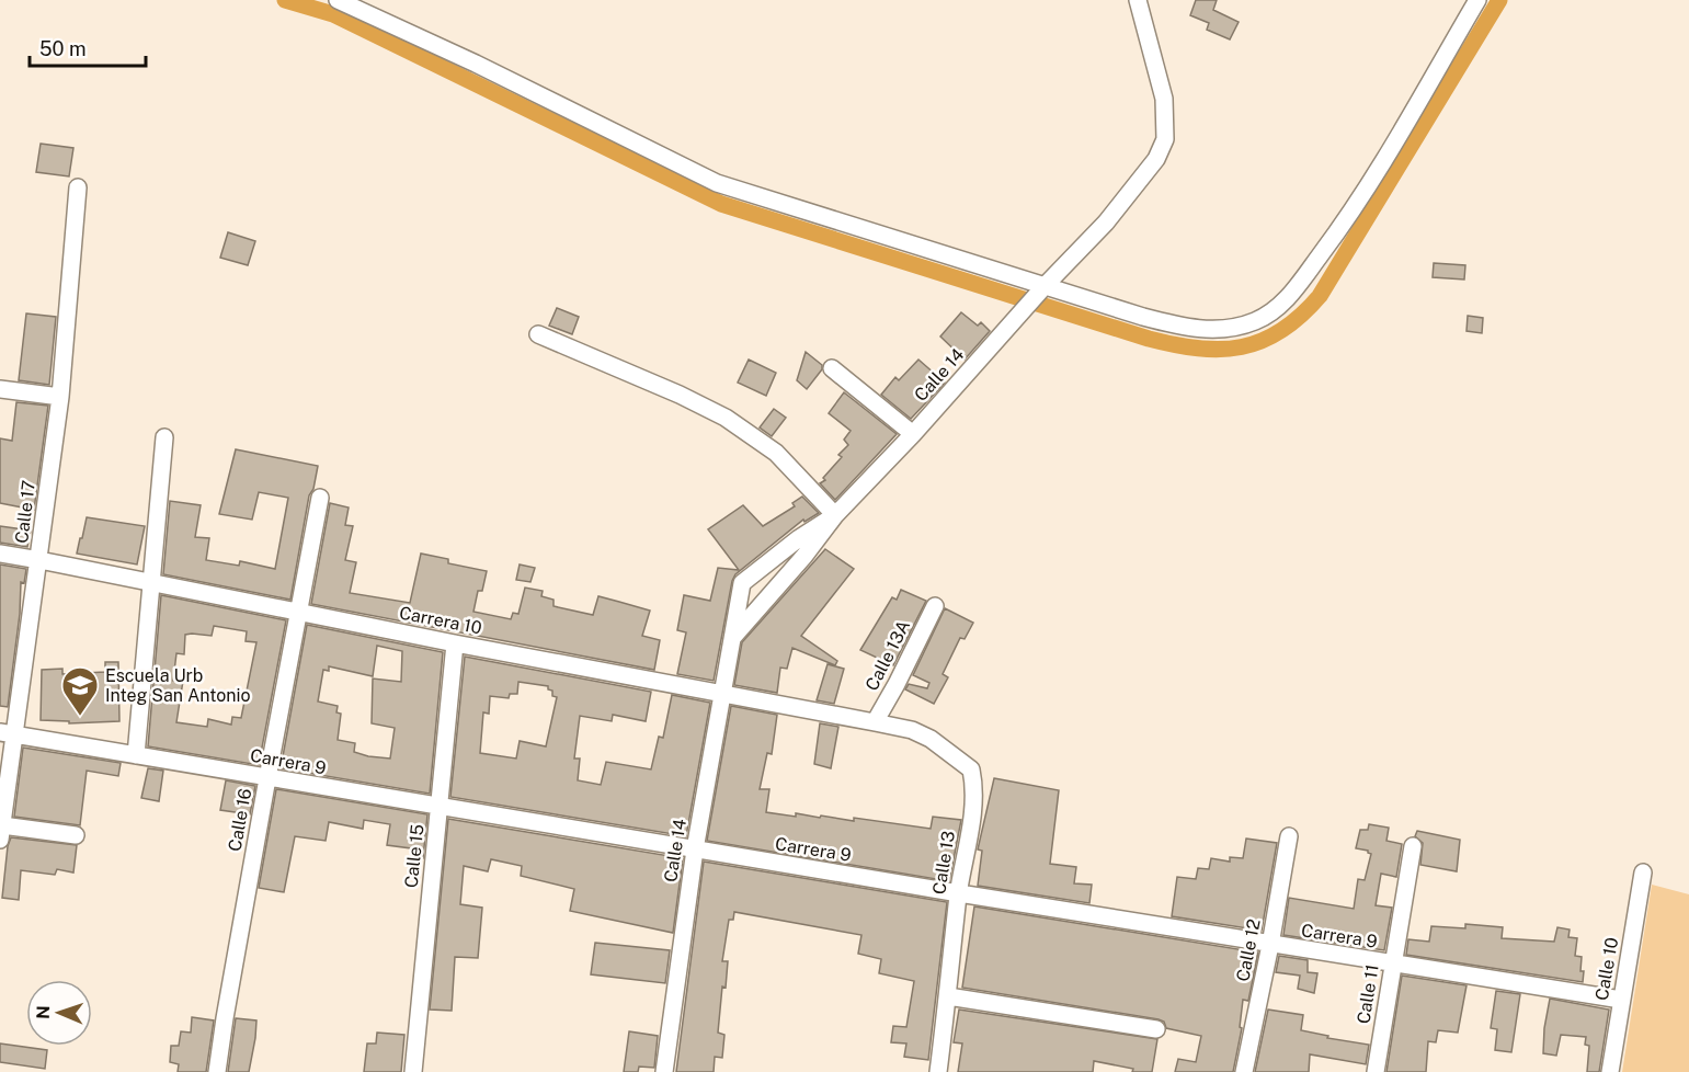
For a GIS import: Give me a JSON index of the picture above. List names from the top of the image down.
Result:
{
  "streets": {
    "street": [
      "Calle 14",
      "Calle 17",
      "Carrera 10",
      "Calle 13A",
      "Carrera 9",
      "Calle 16",
      "Calle 15",
      "Calle 13",
      "Calle 12",
      "Calle 10",
      "Calle 11"
    ]
  },
  "crossings": [
    ["Calle 14", "Carrera 10"],
    ["Calle 14", "Carrera 9"],
    ["Calle 17", "Carrera 10"],
    ["Calle 17", "Carrera 9"],
    ["Carrera 10", "Calle 13A"],
    ["Carrera 10", "Calle 16"],
    ["Carrera 10", "Calle 15"],
    ["Carrera 10", "Calle 13"],
    ["Calle 13A", "Calle 13"],
    ["Carrera 9", "Calle 16"],
    ["Carrera 9", "Calle 15"],
    ["Carrera 9", "Calle 13"],
    ["Carrera 9", "Calle 12"],
    ["Carrera 9", "Calle 10"],
    ["Carrera 9", "Calle 11"]
  ],
  "places": {
    "school or university": ["Escuela Urb Integ San Antonio"]
  },
  "scale_bar": "50 m",
  "north": "left"
}
